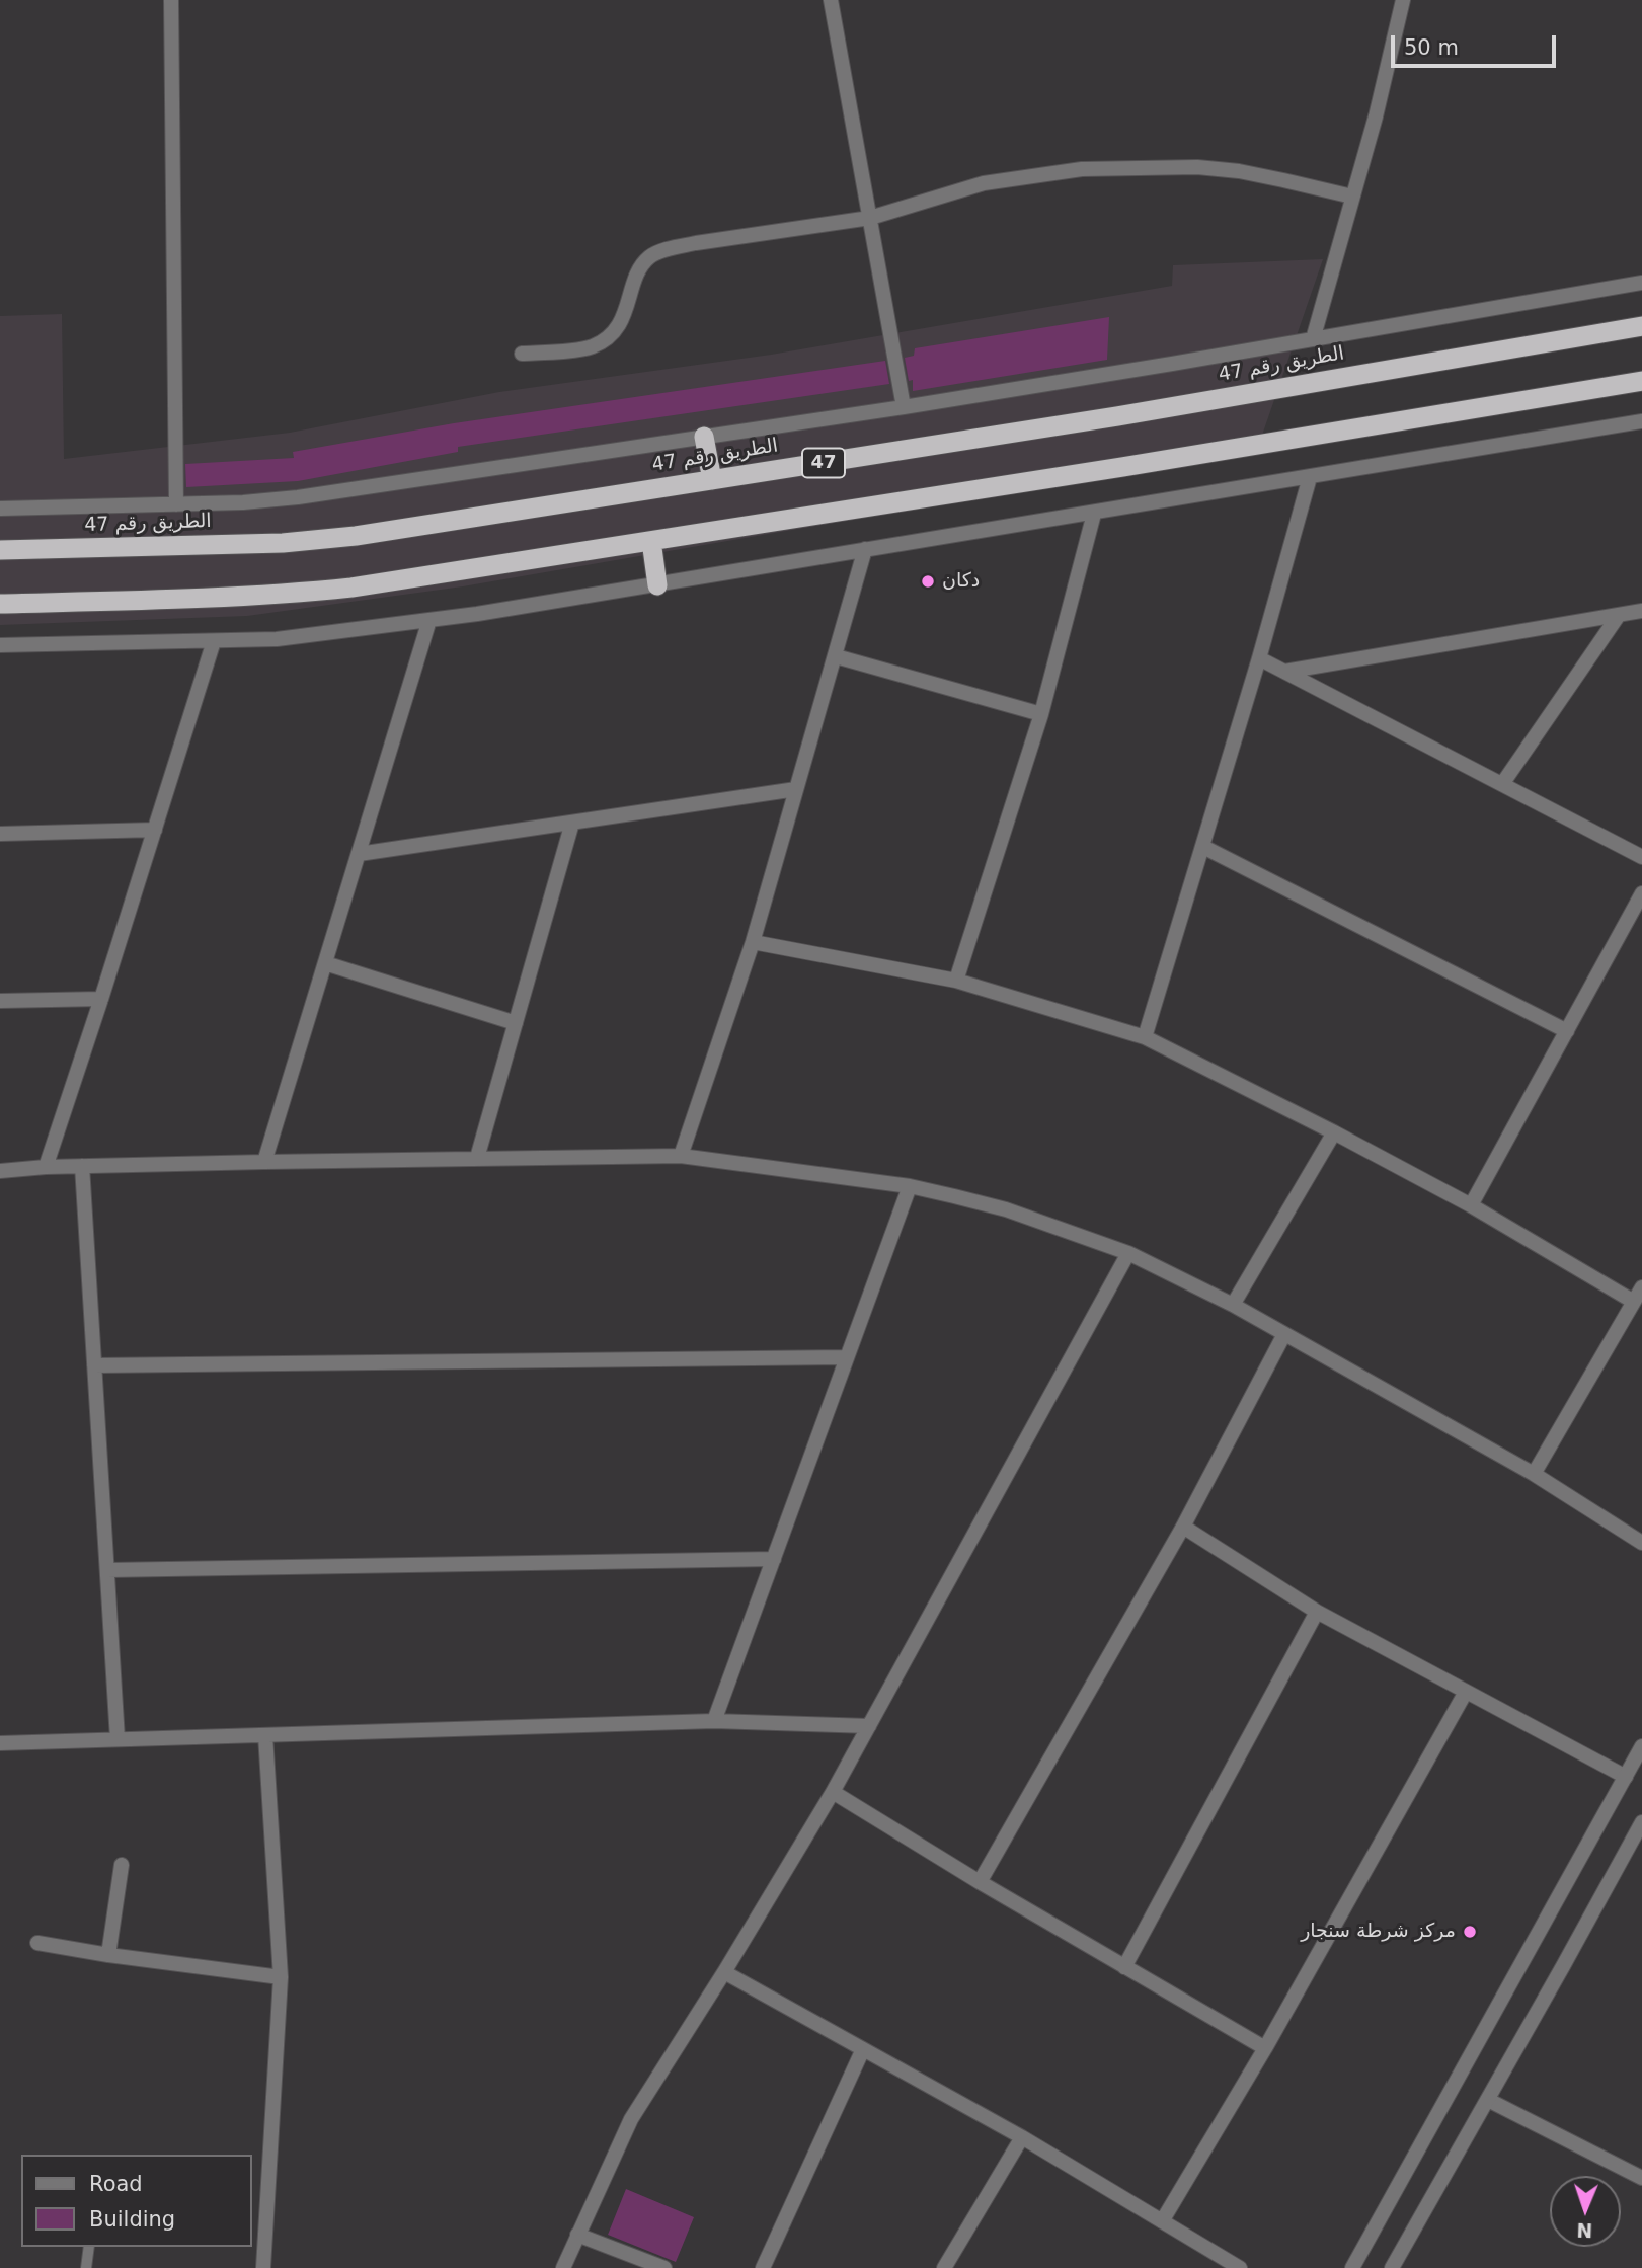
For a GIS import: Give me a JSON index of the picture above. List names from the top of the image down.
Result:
{
  "streets": {
    "highway": ["الطريق رقم 47", "47"]
  },
  "places": ["دكان", "مركز شرطة سنجار"],
  "legend": ["Road", "Building"],
  "scale_bar": "50 m",
  "north": "bottom"
}
